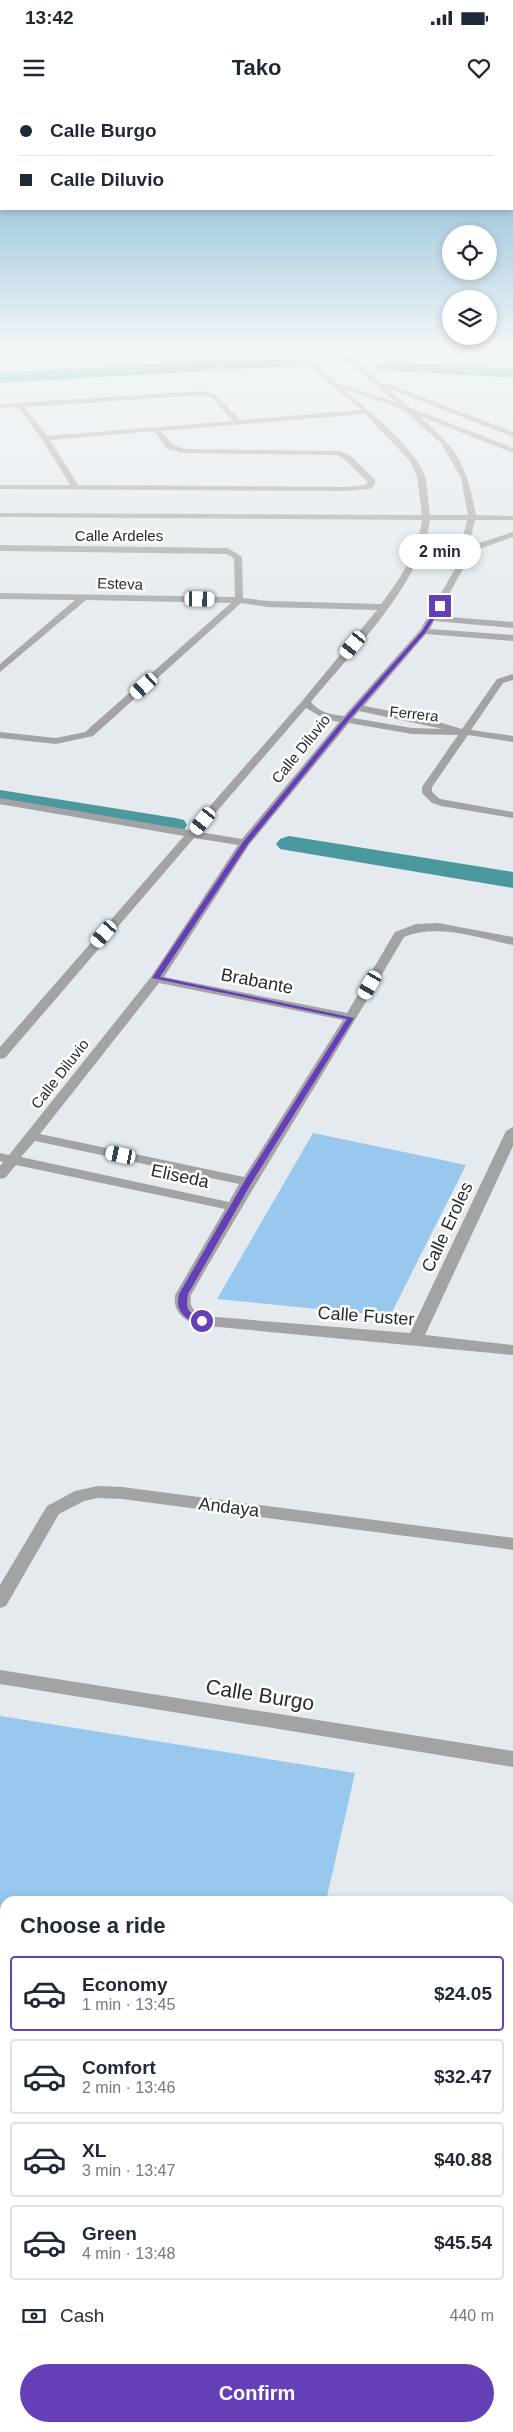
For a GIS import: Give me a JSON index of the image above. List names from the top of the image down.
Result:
{
  "streets": {
    "street": [
      "Calle Ardeles",
      "Esteva",
      "Ferrera",
      "Calle Diluvio",
      "Brabante",
      "Eliseda",
      "Calle Eroles",
      "Calle Fuster",
      "Andaya",
      "Calle Burgo"
    ]
  },
  "crossings": [
    ["Calle Ardeles", "Esteva"],
    ["Esteva", "Calle Diluvio"],
    ["Ferrera", "Calle Diluvio"],
    ["Calle Diluvio", "Brabante"],
    ["Calle Diluvio", "Eliseda"],
    ["Eliseda", "Calle Fuster"],
    ["Calle Eroles", "Calle Fuster"]
  ],
  "page": {
    "status": "13:42",
    "header": "Tako",
    "banner": ["Calle Burgo", "Calle Diluvio"],
    "bubble": "2 min",
    "heading": "Choose a ride",
    "list": [
      {
        "name": "Economy",
        "note": "1 min · 13:45",
        "value": "$24.05"
      },
      {
        "name": "Comfort",
        "note": "2 min · 13:46",
        "value": "$32.47"
      },
      {
        "name": "XL",
        "note": "3 min · 13:47",
        "value": "$40.88"
      },
      {
        "name": "Green",
        "note": "4 min · 13:48",
        "value": "$45.54"
      }
    ],
    "pay": ["Cash", "440 m"],
    "buttons": "Confirm"
  }
}
